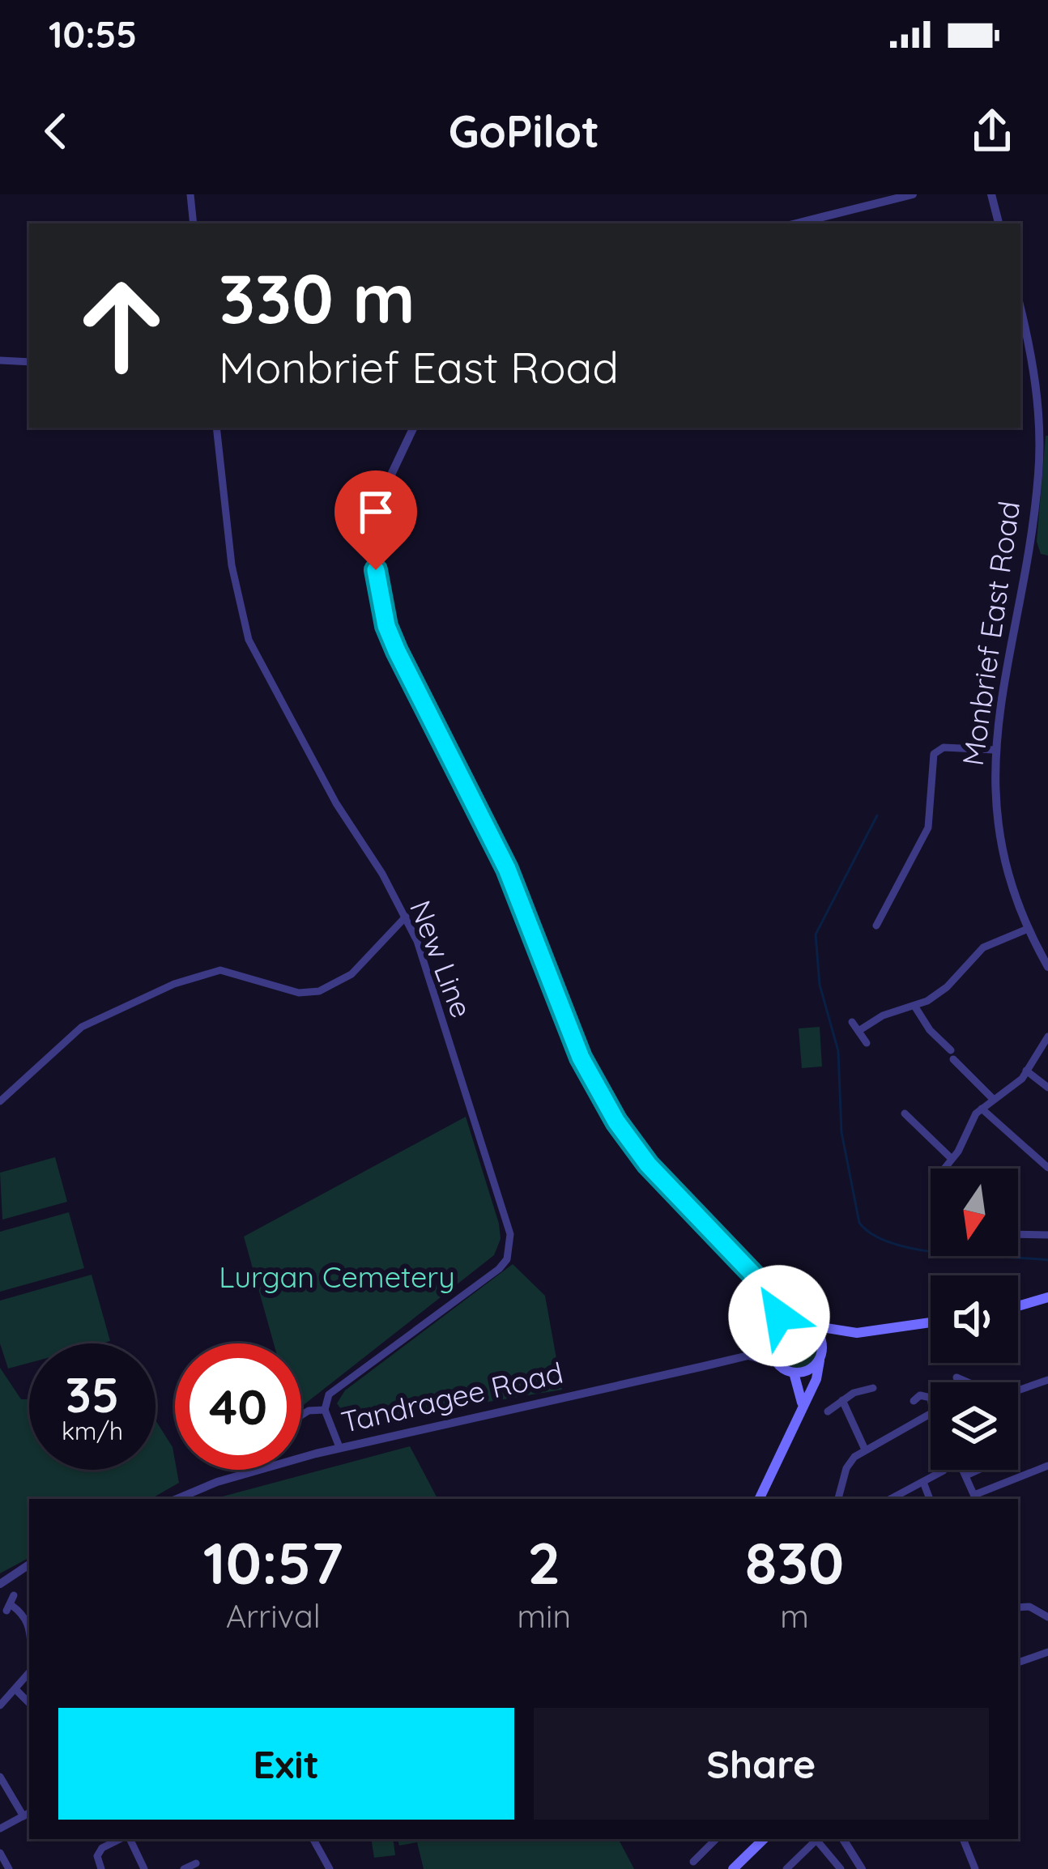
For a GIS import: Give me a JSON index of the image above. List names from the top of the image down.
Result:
{
  "streets": {
    "street": ["Monbrief East Road", "New Line", "Tandragee Road"]
  },
  "parks": ["Lurgan Cemetery"],
  "north": "bottom",
  "page": {
    "status": "10:55",
    "header": "GoPilot",
    "turn": ["330 m", "Monbrief East Road"],
    "speed": "35 km/h",
    "limit": "40",
    "eta": [
      "10:57",
      "Arrival",
      "2",
      "min",
      "830",
      "m"
    ],
    "buttons": ["Exit", "Share"]
  }
}
